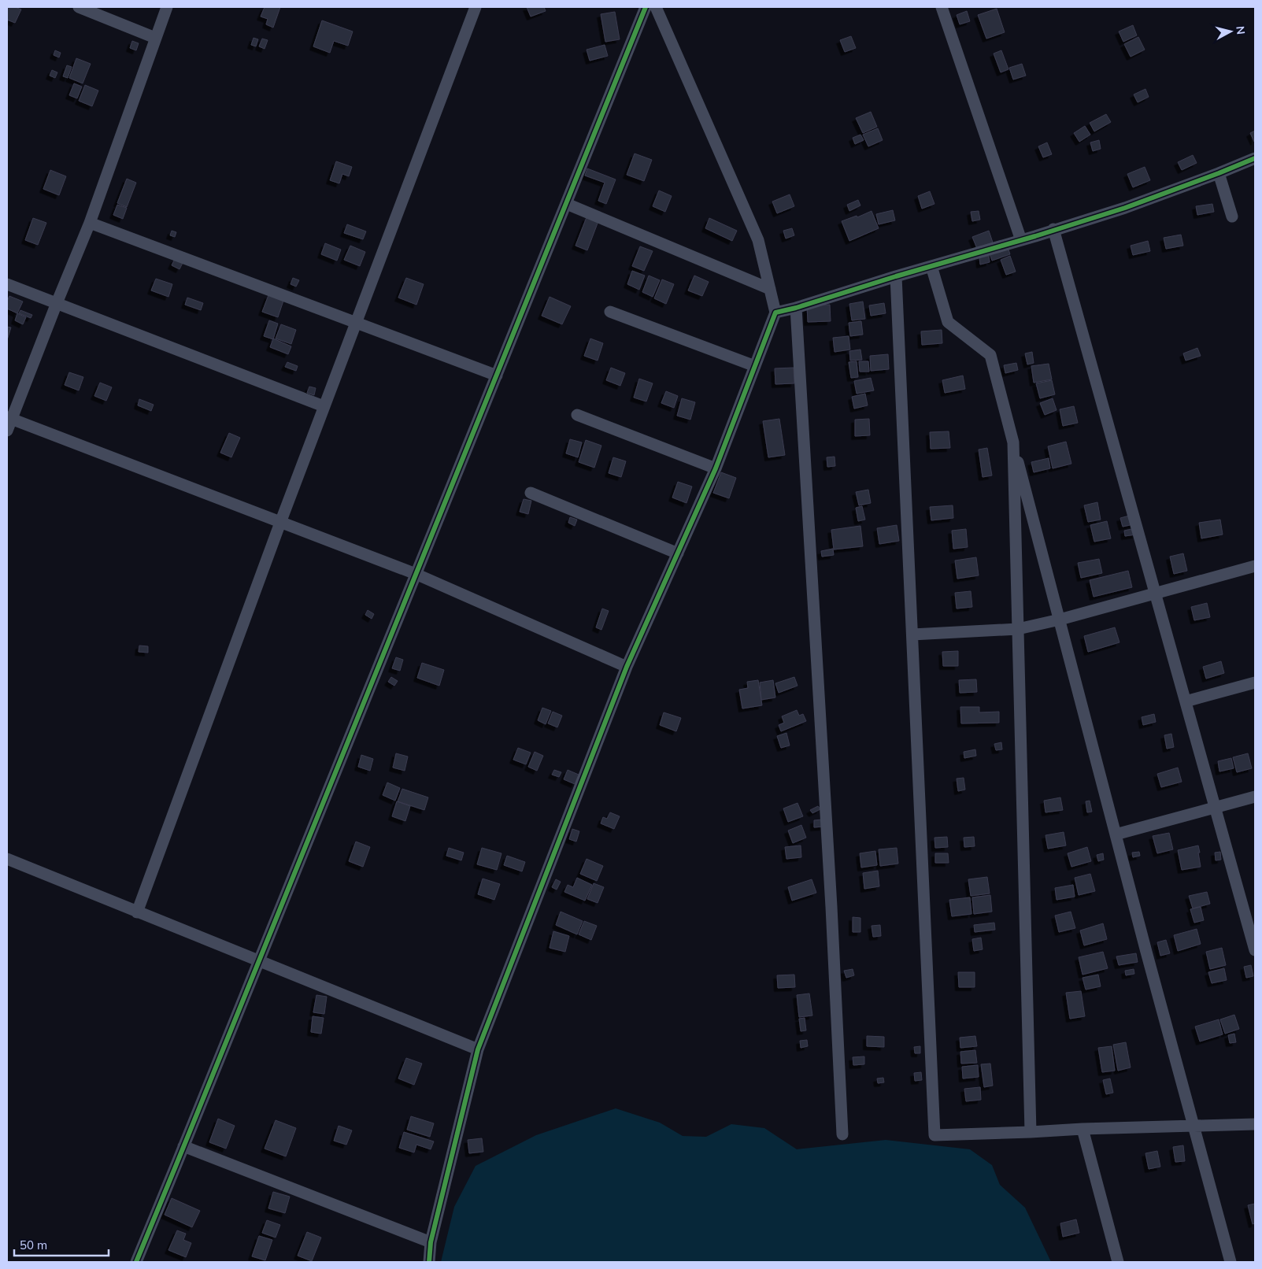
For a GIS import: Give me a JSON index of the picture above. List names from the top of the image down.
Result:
{
  "scale_bar": "50 m",
  "north": "right"
}
